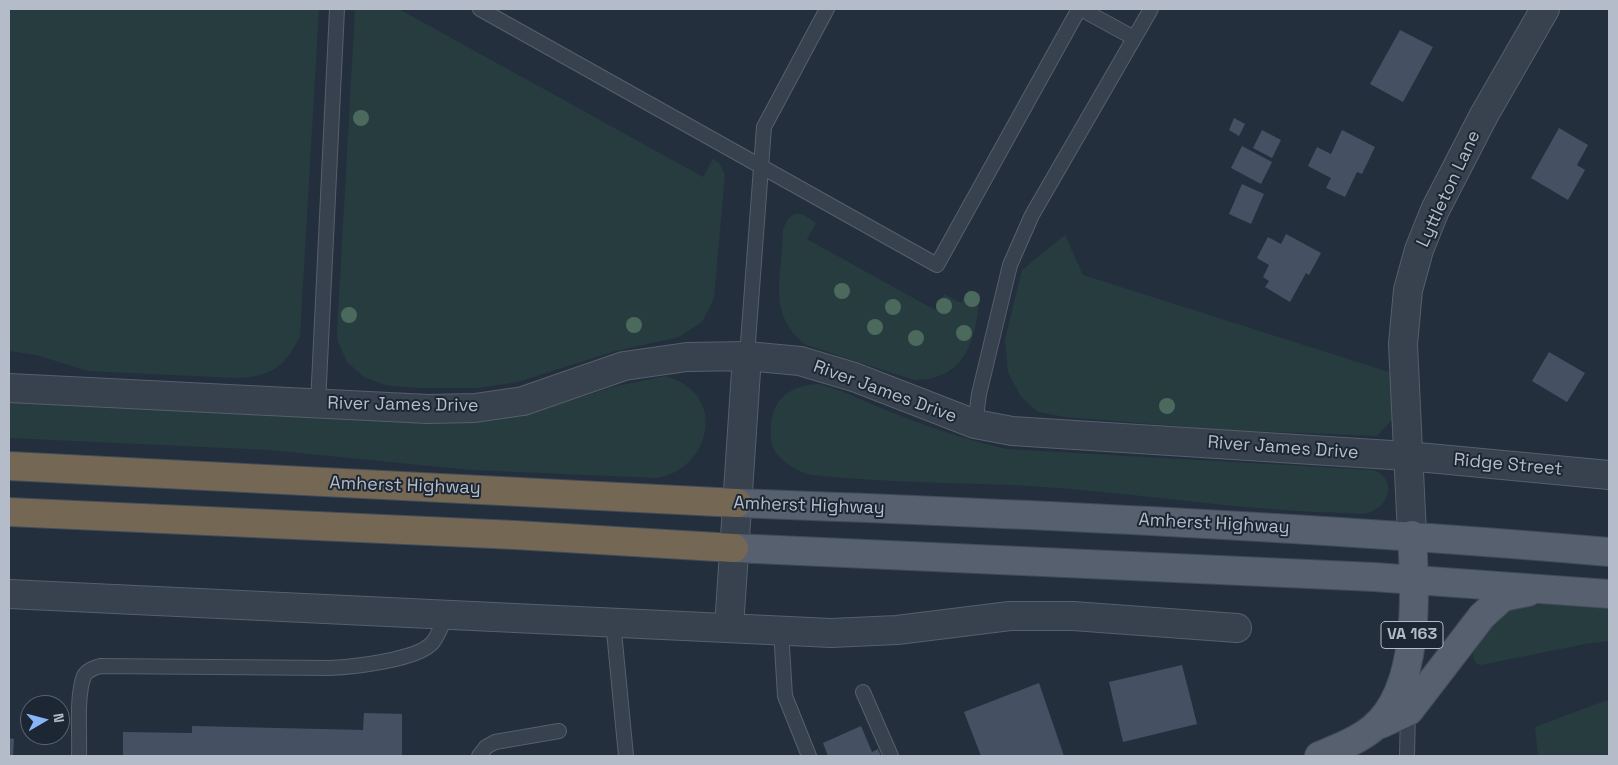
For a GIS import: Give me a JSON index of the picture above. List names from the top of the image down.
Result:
{
  "streets": {
    "highway": ["Amherst Highway"],
    "main road": ["VA 163"],
    "street": ["Lyttleton Lane", "River James Drive", "Ridge Street"]
  },
  "crossings": [
    ["Lyttleton Lane", "River James Drive"],
    ["Lyttleton Lane", "Ridge Street"],
    ["Lyttleton Lane", "Amherst Highway"],
    ["Lyttleton Lane", "VA 163"],
    ["River James Drive", "Ridge Street"],
    ["Amherst Highway", "VA 163"]
  ],
  "north": "right"
}
